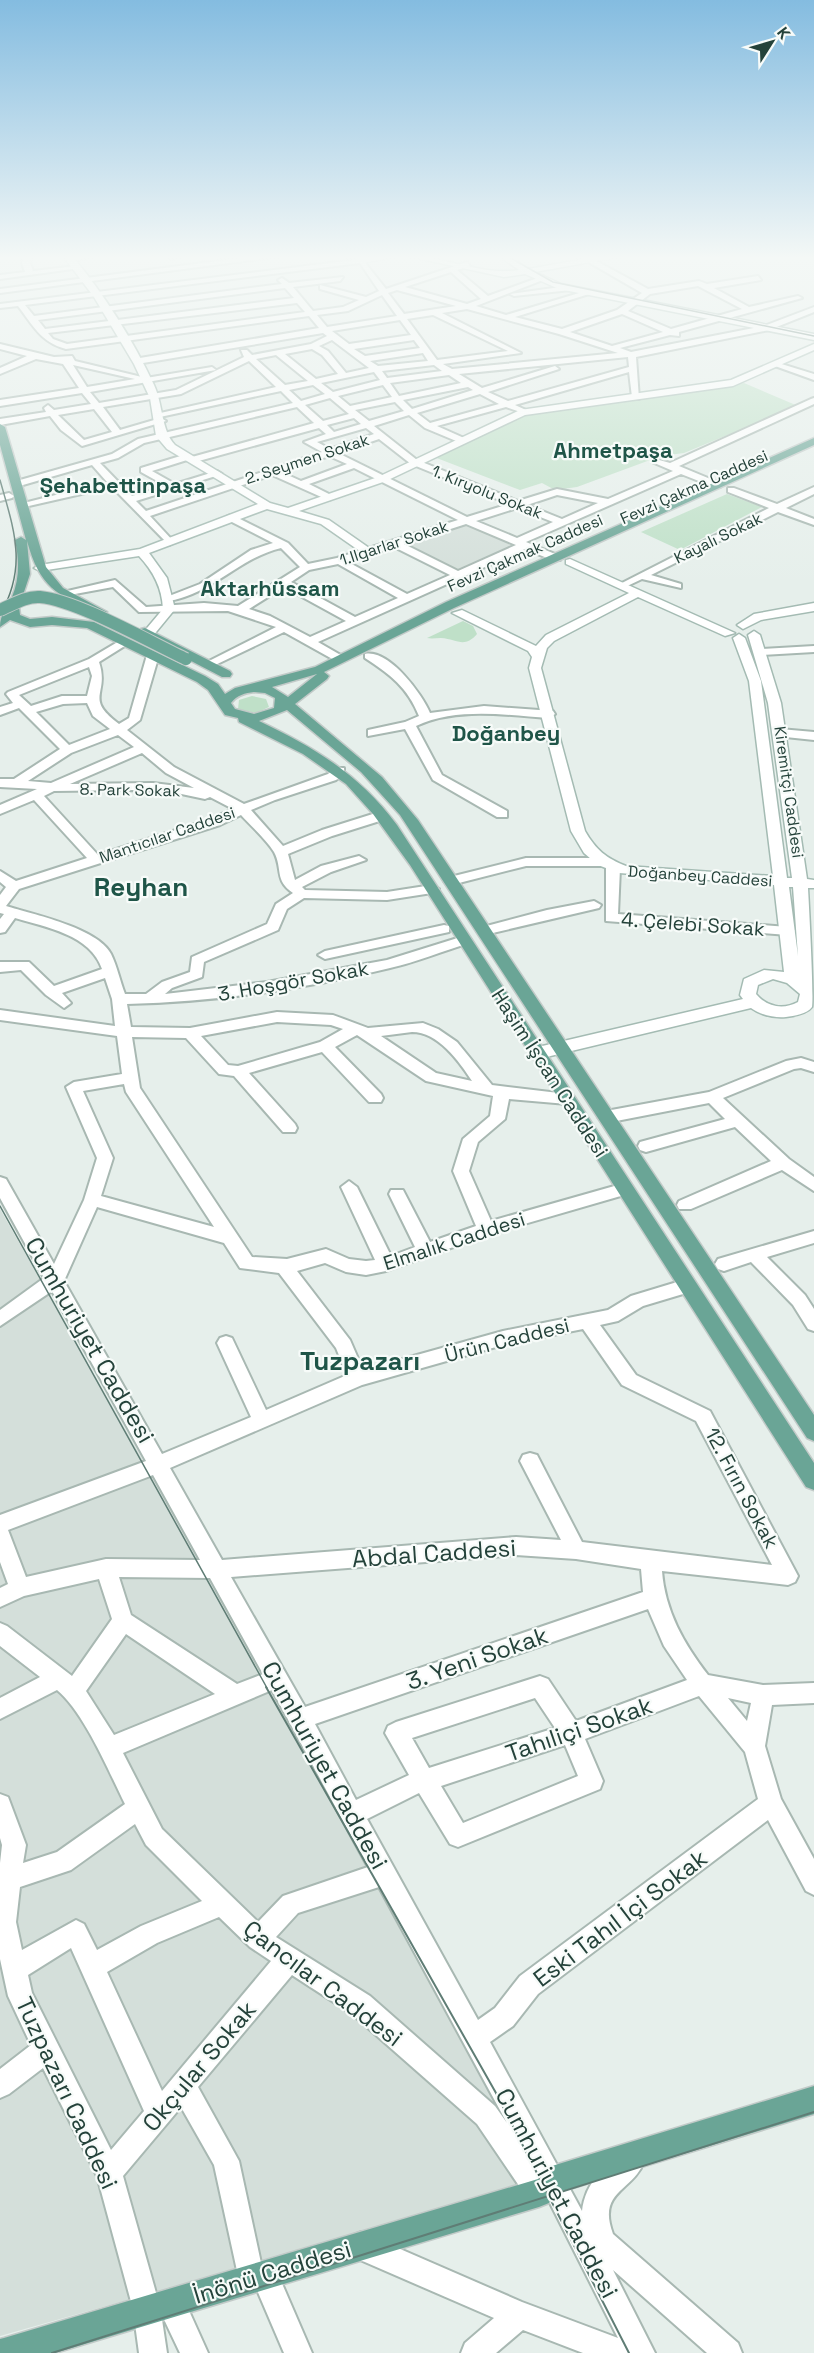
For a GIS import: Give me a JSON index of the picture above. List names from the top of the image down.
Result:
{
  "streets": {
    "main road": [
      "Fevzi Çakma Caddesi",
      "Fevzi Çakmak Caddesi",
      "Haşim İşcan Caddesi",
      "İnönü Caddesi"
    ],
    "street": [
      "2. Seymen Sokak",
      "1. Kıryolu Sokak",
      "Kayalı Sokak",
      "1.Ilgarlar Sokak",
      "8. Park Sokak",
      "Kiremitçi Caddesi",
      "Mantıcılar Caddesi",
      "Doğanbey Caddesi",
      "4. Çelebi Sokak",
      "3. Hoşgör Sokak",
      "Elmalık Caddesi",
      "Cumhuriyet Caddesi",
      "Ürün Caddesi",
      "12. Fırın Sokak",
      "Abdal Caddesi",
      "3. Yeni Sokak",
      "Tahıliçi Sokak",
      "Eski Tahıl İçi Sokak",
      "Çancılar Caddesi",
      "Okçular Sokak",
      "Tuzpazarı Caddesi"
    ]
  },
  "crossings": [
    ["2. Seymen Sokak", "1. Kıryolu Sokak"],
    ["Fevzi Çakma Caddesi", "Fevzi Çakmak Caddesi"],
    ["1. Kıryolu Sokak", "1.Ilgarlar Sokak"],
    ["Fevzi Çakmak Caddesi", "Haşim İşcan Caddesi"],
    ["8. Park Sokak", "Mantıcılar Caddesi"],
    ["Kiremitçi Caddesi", "Doğanbey Caddesi"],
    ["Kiremitçi Caddesi", "4. Çelebi Sokak"],
    ["Mantıcılar Caddesi", "Haşim İşcan Caddesi"],
    ["Doğanbey Caddesi", "4. Çelebi Sokak"],
    ["4. Çelebi Sokak", "Haşim İşcan Caddesi"],
    ["3. Hoşgör Sokak", "Haşim İşcan Caddesi"],
    ["Haşim İşcan Caddesi", "Elmalık Caddesi"],
    ["Haşim İşcan Caddesi", "Ürün Caddesi"],
    ["Cumhuriyet Caddesi", "Ürün Caddesi"],
    ["Cumhuriyet Caddesi", "Abdal Caddesi"],
    ["Cumhuriyet Caddesi", "3. Yeni Sokak"],
    ["Cumhuriyet Caddesi", "Tahıliçi Sokak"],
    ["Cumhuriyet Caddesi", "Eski Tahıl İçi Sokak"],
    ["Cumhuriyet Caddesi", "Çancılar Caddesi"],
    ["Cumhuriyet Caddesi", "İnönü Caddesi"],
    ["Ürün Caddesi", "12. Fırın Sokak"],
    ["12. Fırın Sokak", "Abdal Caddesi"],
    ["Çancılar Caddesi", "Okçular Sokak"],
    ["Çancılar Caddesi", "İnönü Caddesi"],
    ["Okçular Sokak", "Tuzpazarı Caddesi"],
    ["Tuzpazarı Caddesi", "İnönü Caddesi"]
  ],
  "districts": [
    "Ahmetpaşa",
    "Şehabettinpaşa",
    "Aktarhüssam",
    "Doğanbey",
    "Reyhan",
    "Tuzpazarı"
  ],
  "north": "top right"
}
